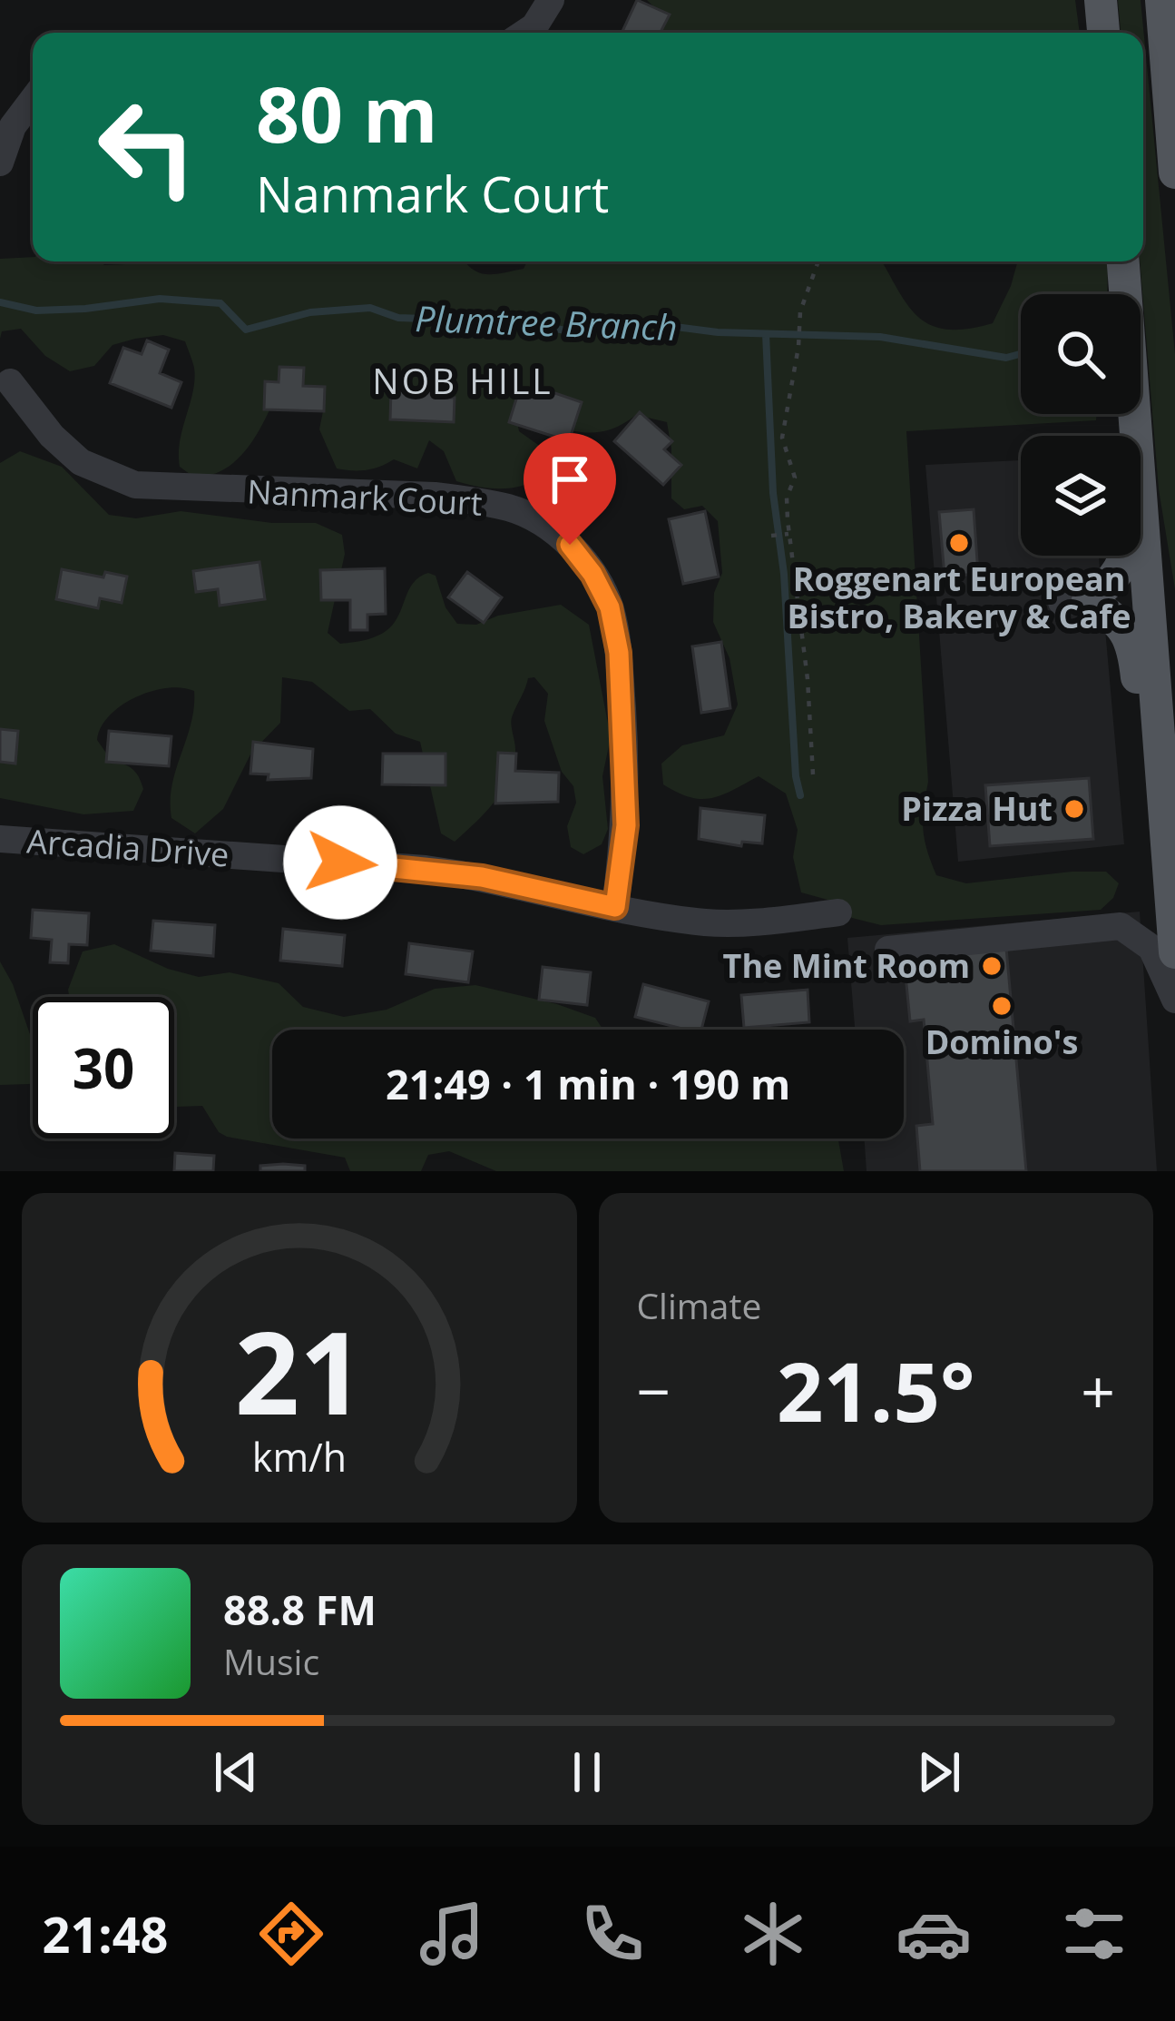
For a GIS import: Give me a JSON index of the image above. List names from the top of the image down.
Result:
{
  "streets": {
    "street": ["Nanmark Court", "Arcadia Drive"]
  },
  "crossings": [
    ["Nanmark Court", "Arcadia Drive"]
  ],
  "districts": ["NOB HILL"],
  "water": ["Plumtree Branch"],
  "places": [
    "Roggenart European Bistro, Bakery & Cafe",
    "Pizza Hut",
    "The Mint Room",
    "Domino's"
  ],
  "page": {
    "turn": ["80 m", "Nanmark Court"],
    "limit": "30",
    "trip": "21:49 · 1 min · 190 m",
    "tile": "Climate",
    "heat": ["−", "21.5°", "+"],
    "song": ["88.8 FM", "Music"],
    "tabs": "21:48",
    "gauge": ["21", "km/h"]
  }
}
